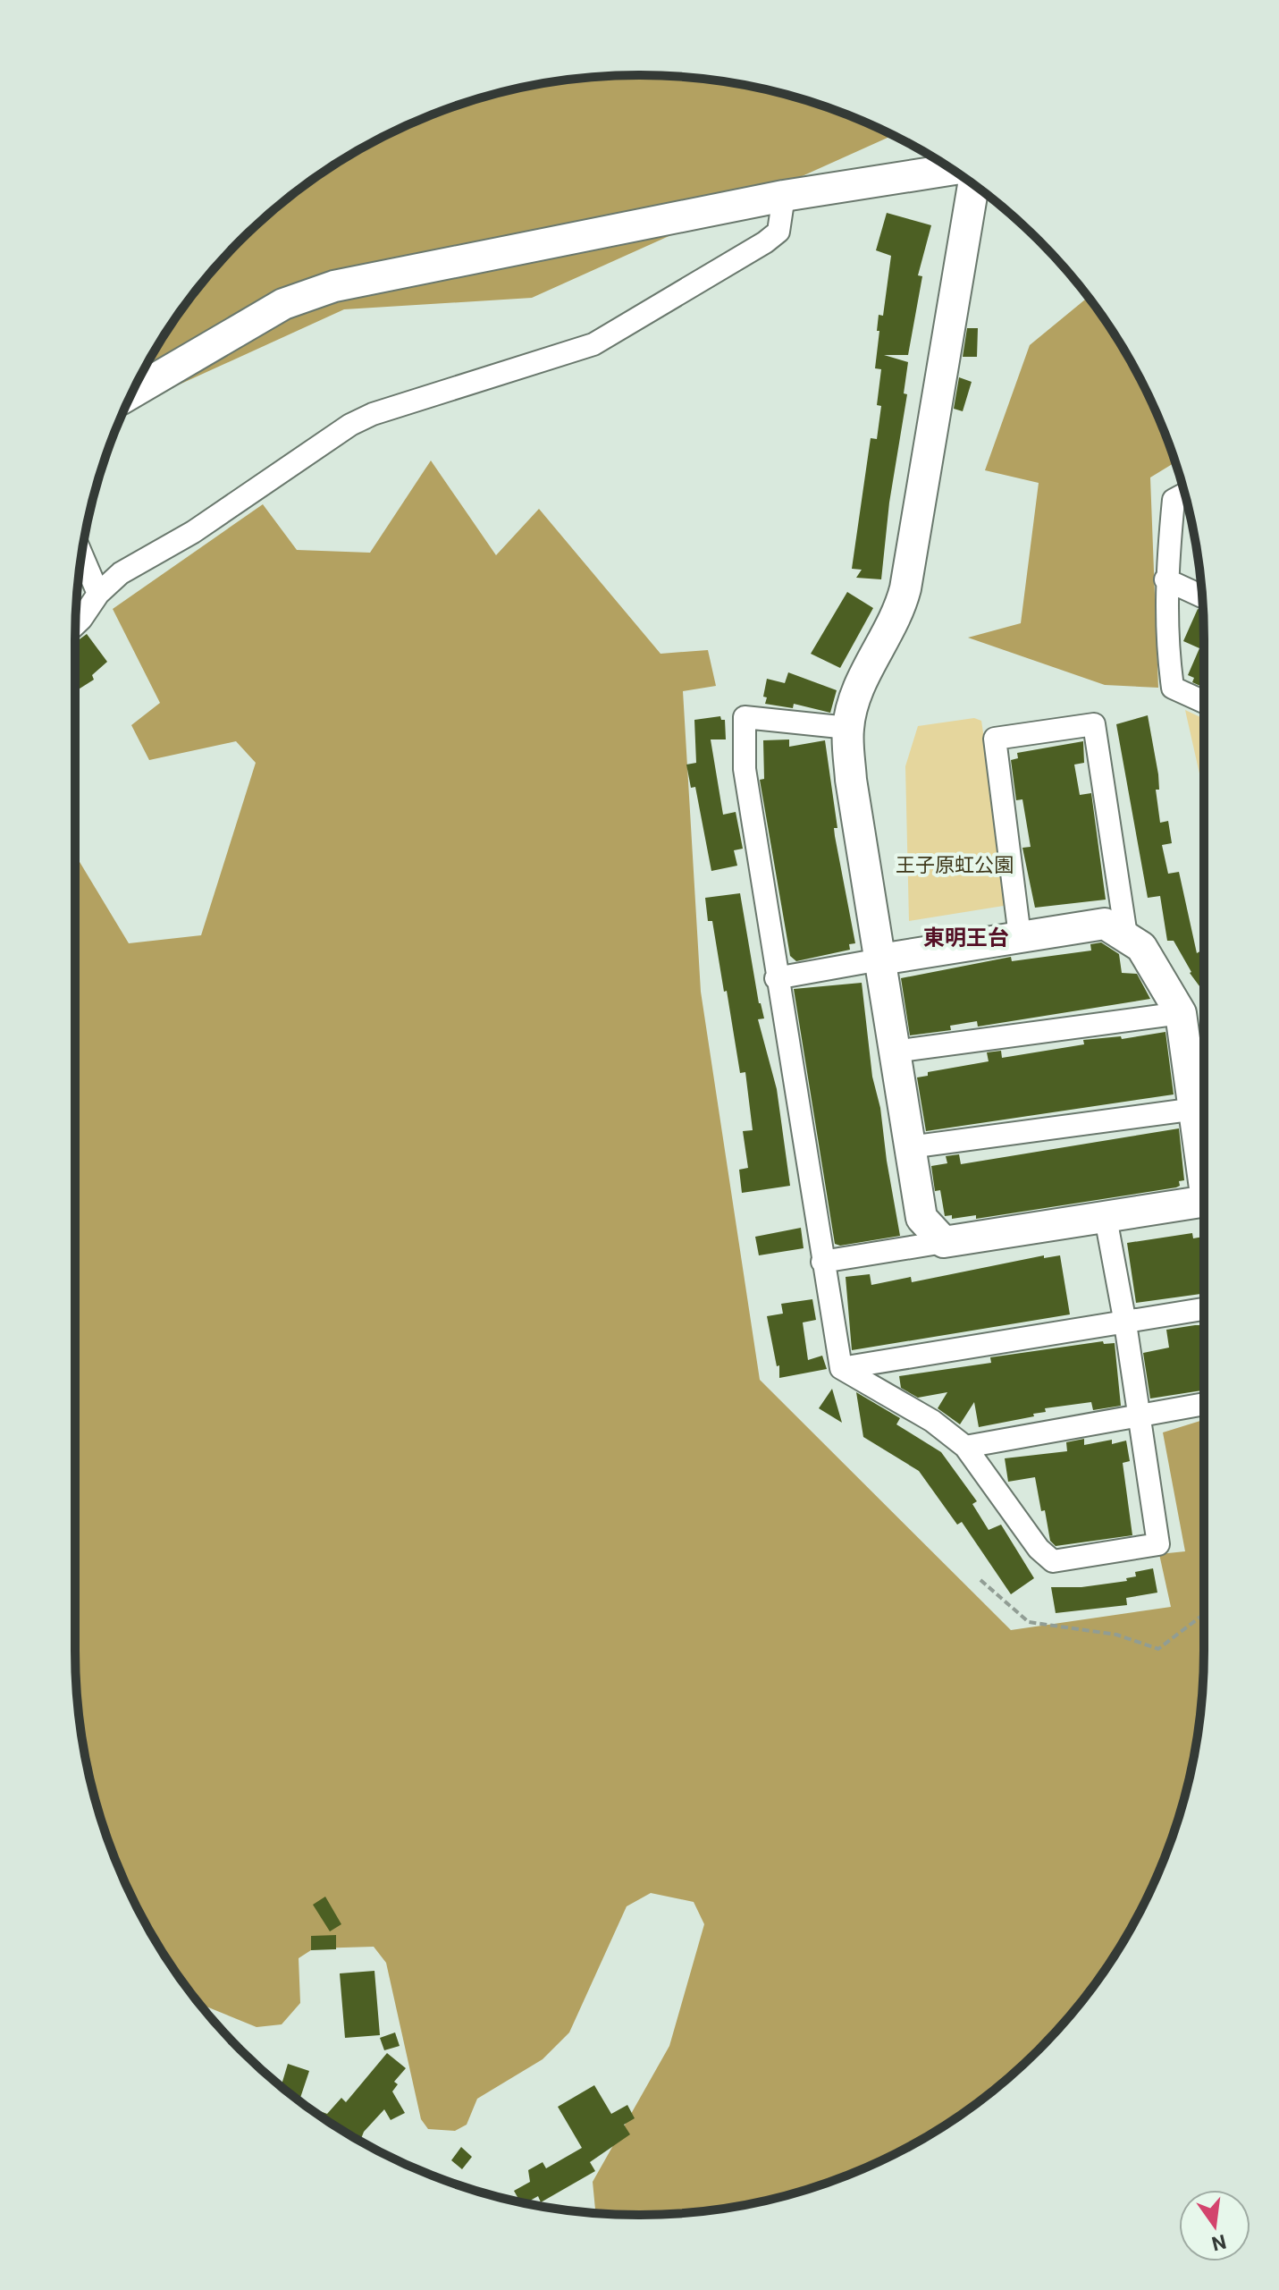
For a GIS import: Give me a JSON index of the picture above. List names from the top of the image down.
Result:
{
  "districts": ["東明王台"],
  "parks": ["王子原虹公園"],
  "north": "bottom"
}
